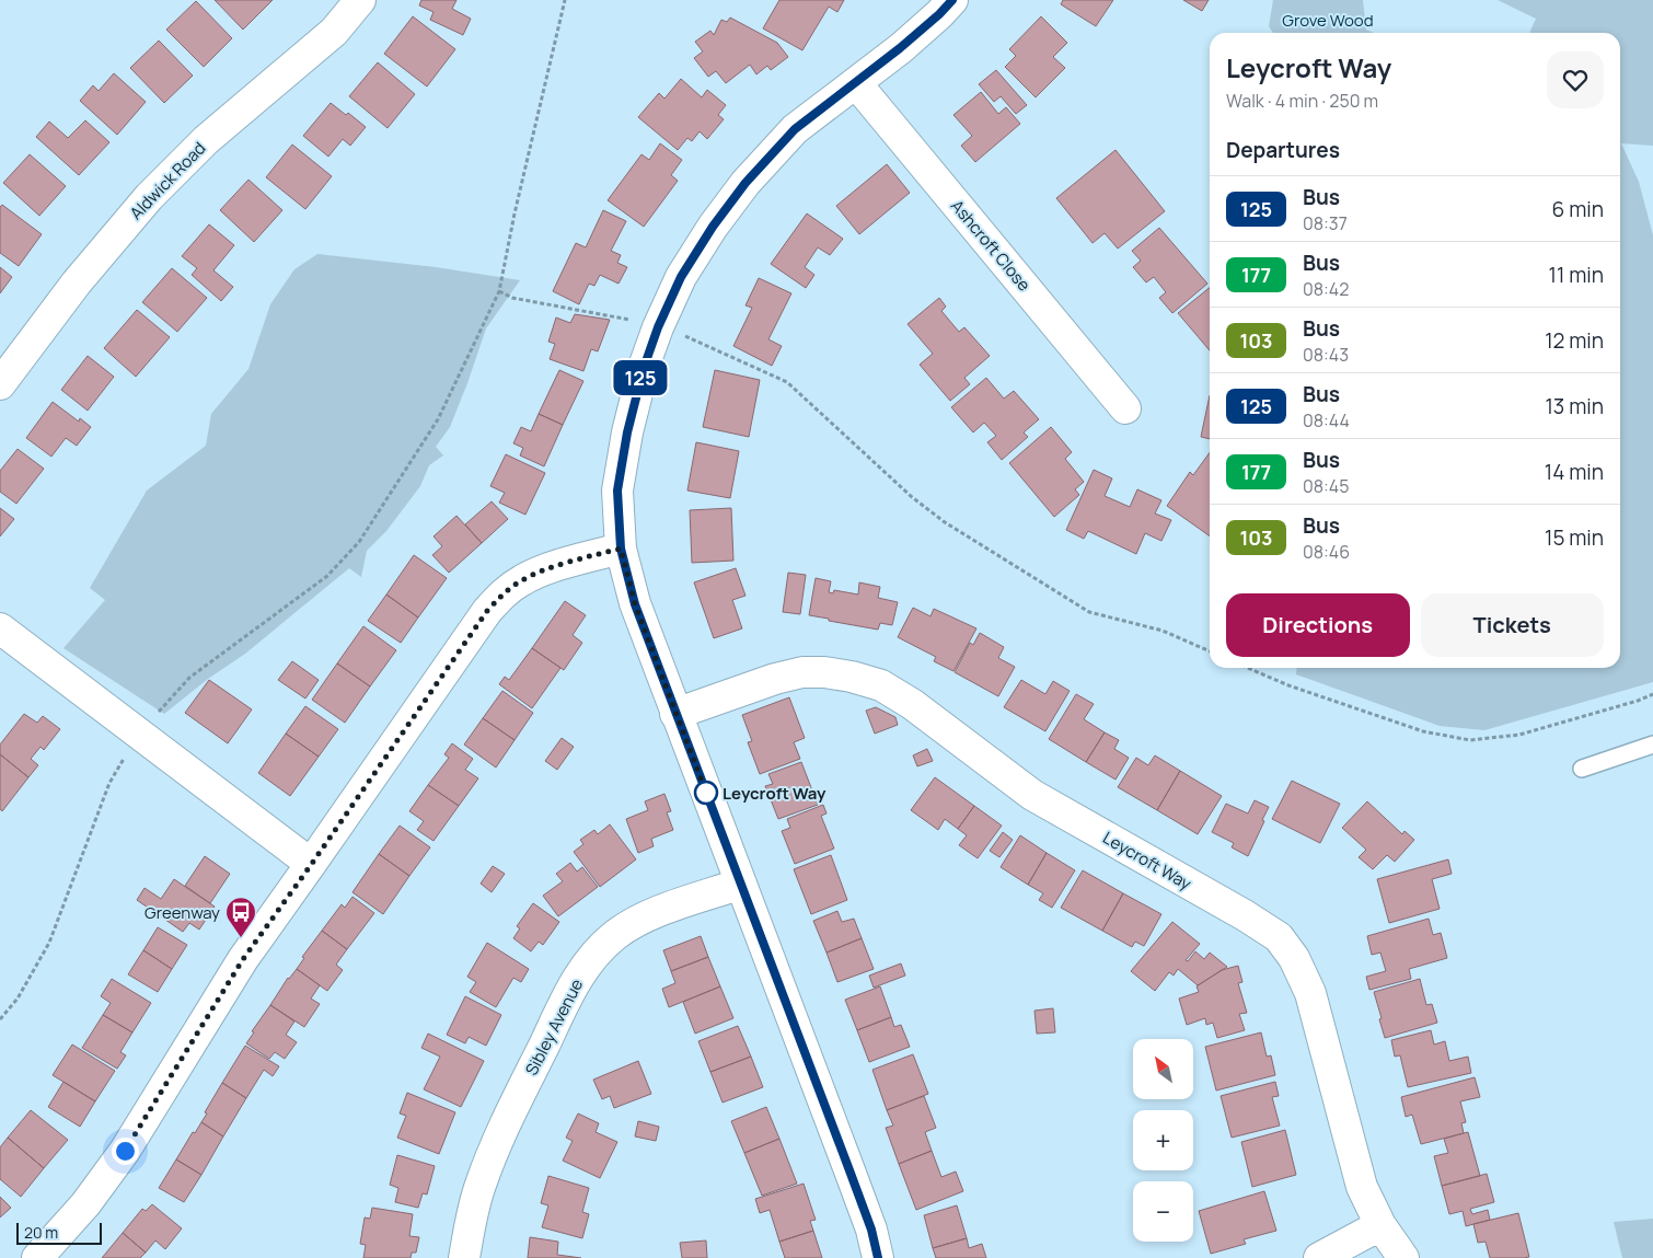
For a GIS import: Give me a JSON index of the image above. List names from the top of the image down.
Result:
{
  "streets": {
    "street": [
      "Aldwick Road",
      "Ashcroft Close",
      "Leycroft Way",
      "Sibley Avenue"
    ]
  },
  "parks": ["Grove Wood"],
  "places": {
    "other": ["Leycroft Way"],
    "bus stop": ["Greenway"]
  },
  "lines": ["bus line 125"],
  "scale_bar": "20 m",
  "north": "top left",
  "page": {
    "on_map": "125",
    "heading": [
      ["Leycroft Way", "Walk · 4 min · 250 m"],
      "Departures"
    ],
    "list": [
      {
        "mark": "125",
        "name": "Bus",
        "note": "08:37",
        "value": "6 min"
      },
      {
        "mark": "177",
        "name": "Bus",
        "note": "08:42",
        "value": "11 min"
      },
      {
        "mark": "103",
        "name": "Bus",
        "note": "08:43",
        "value": "12 min"
      },
      {
        "mark": "125",
        "name": "Bus",
        "note": "08:44",
        "value": "13 min"
      },
      {
        "mark": "177",
        "name": "Bus",
        "note": "08:45",
        "value": "14 min"
      },
      {
        "mark": "103",
        "name": "Bus",
        "note": "08:46",
        "value": "15 min"
      }
    ],
    "buttons": ["Directions", "Tickets"],
    "map_buttons": ["+", "−"],
    "scale": "20 m"
  }
}
